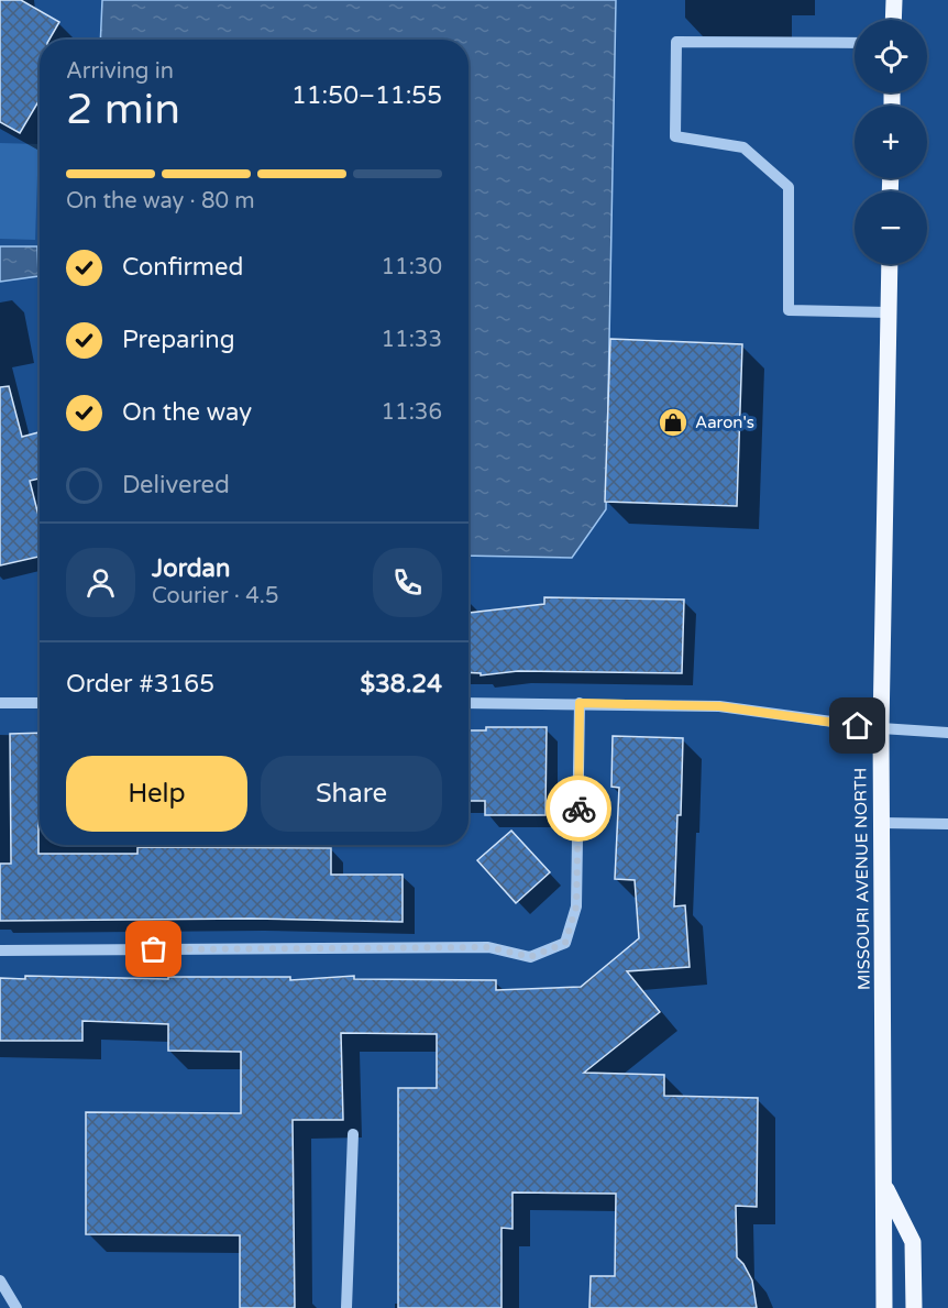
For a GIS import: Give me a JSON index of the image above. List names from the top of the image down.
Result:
{
  "streets": {
    "main road": ["MISSOURI AVENUE NORTH"]
  },
  "places": {
    "shop": ["Aaron's"]
  },
  "page": {
    "map_buttons": ["+", "−"],
    "heading": ["2 min", "Arriving in", "11:50–11:55"],
    "panel": [
      "Jordan",
      "Courier · 4.5",
      "Order #3165",
      "$38.24"
    ],
    "bar": "On the way · 80 m",
    "list": [
      ["Confirmed", "11:30"],
      ["Preparing", "11:33"],
      ["On the way", "11:36"],
      "Delivered"
    ],
    "buttons": ["Help", "Share"]
  }
}
